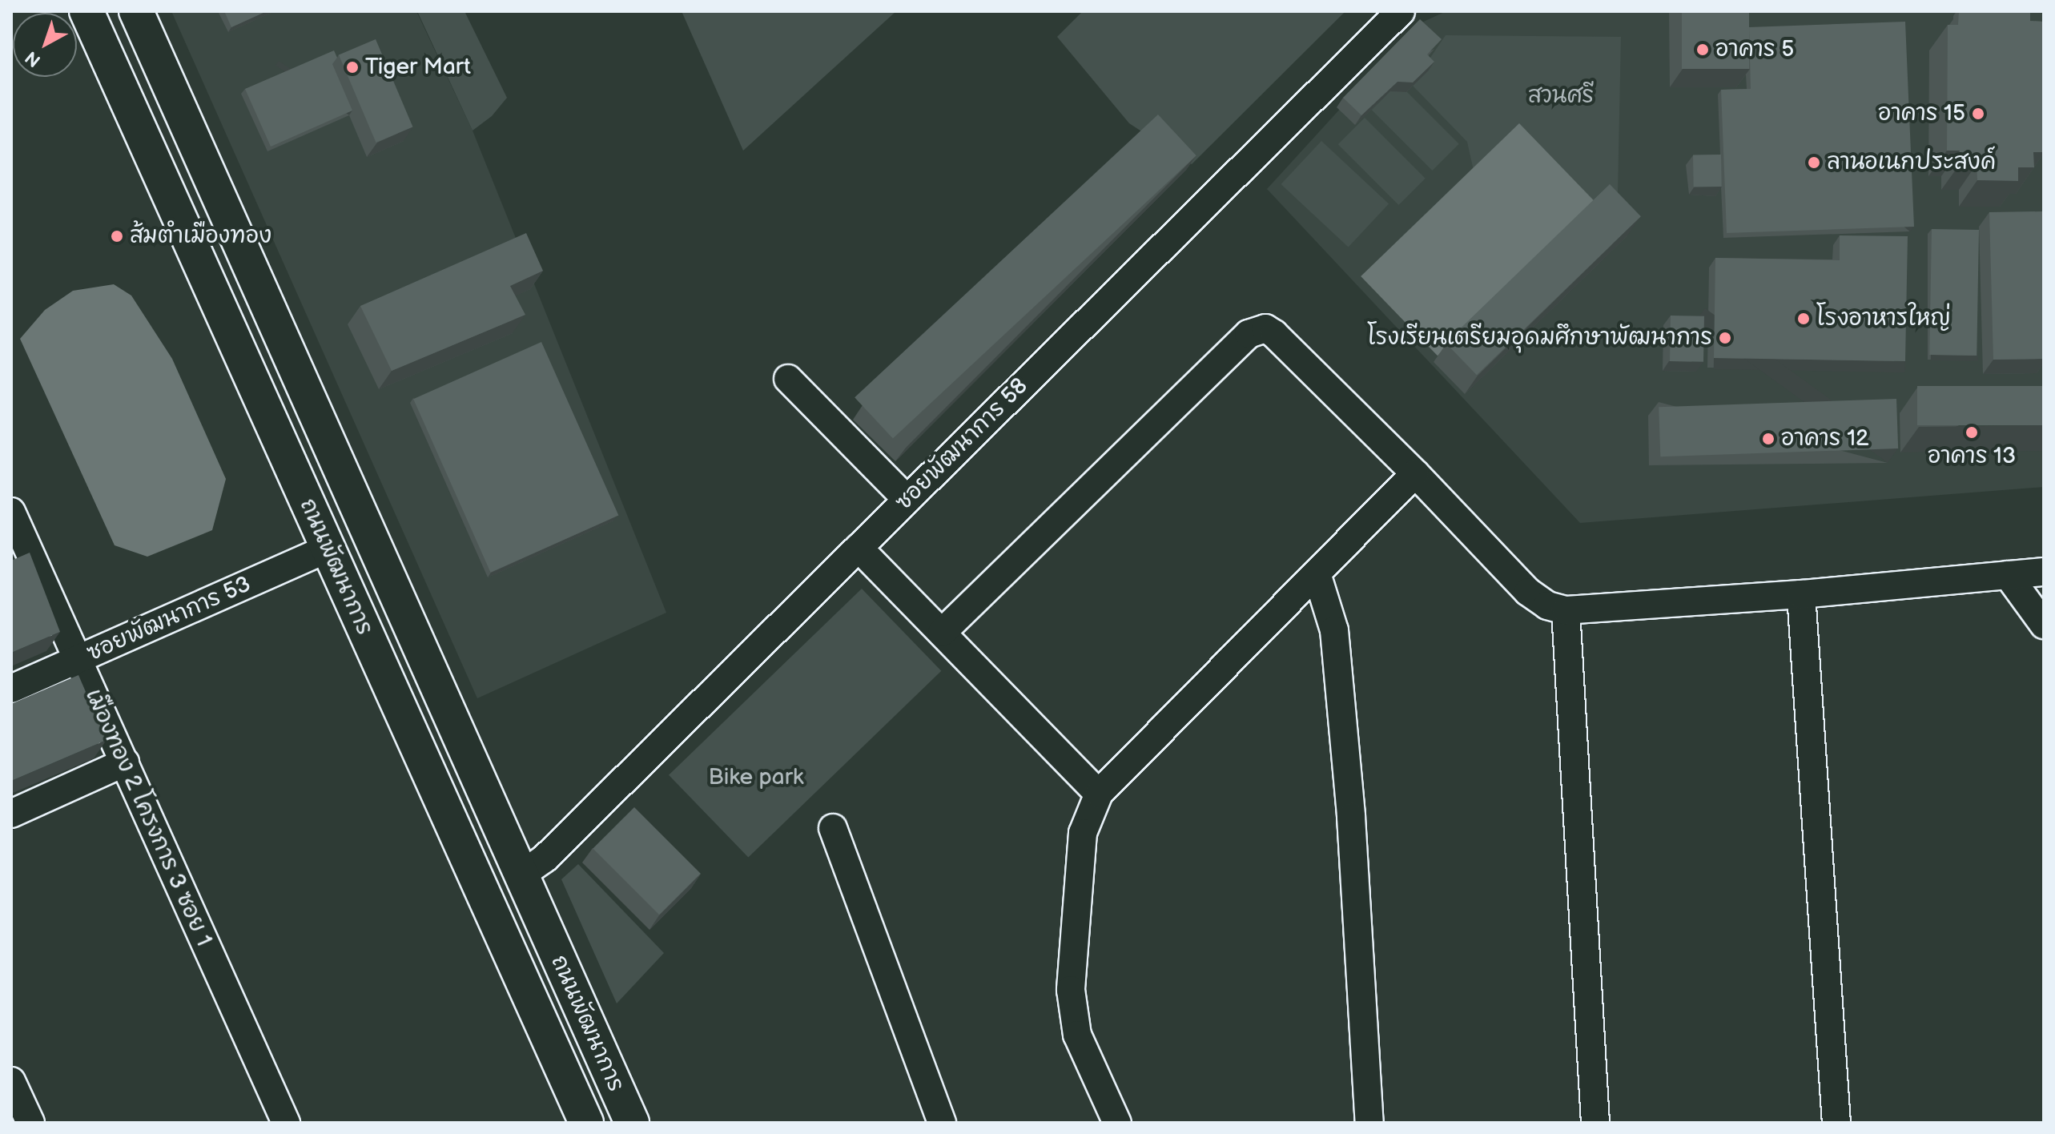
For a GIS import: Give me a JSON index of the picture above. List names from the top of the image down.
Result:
{
  "streets": {
    "main road": ["ถนนพัฒนาการ"],
    "street": ["ซอยพัฒนาการ 58", "ซอยพัฒนาการ 53", "เมืองทอง 2 โครงการ 3 ซอย 1"]
  },
  "crossings": [
    ["ซอยพัฒนาการ 58", "ถนนพัฒนาการ"],
    ["ถนนพัฒนาการ", "ซอยพัฒนาการ 53"],
    ["ซอยพัฒนาการ 53", "เมืองทอง 2 โครงการ 3 ซอย 1"]
  ],
  "parks": ["สวนศรี", "Bike park"],
  "places": [
    "อาคาร 5",
    "Tiger Mart",
    "อาคาร 15",
    "ลานอเนกประสงค์",
    "ส้มตำเมืองทอง",
    "โรงอาหารใหญ่",
    "โรงเรียนเตรียมอุดมศึกษาพัฒนาการ",
    "อาคาร 13",
    "อาคาร 12"
  ],
  "north": "bottom left"
}
